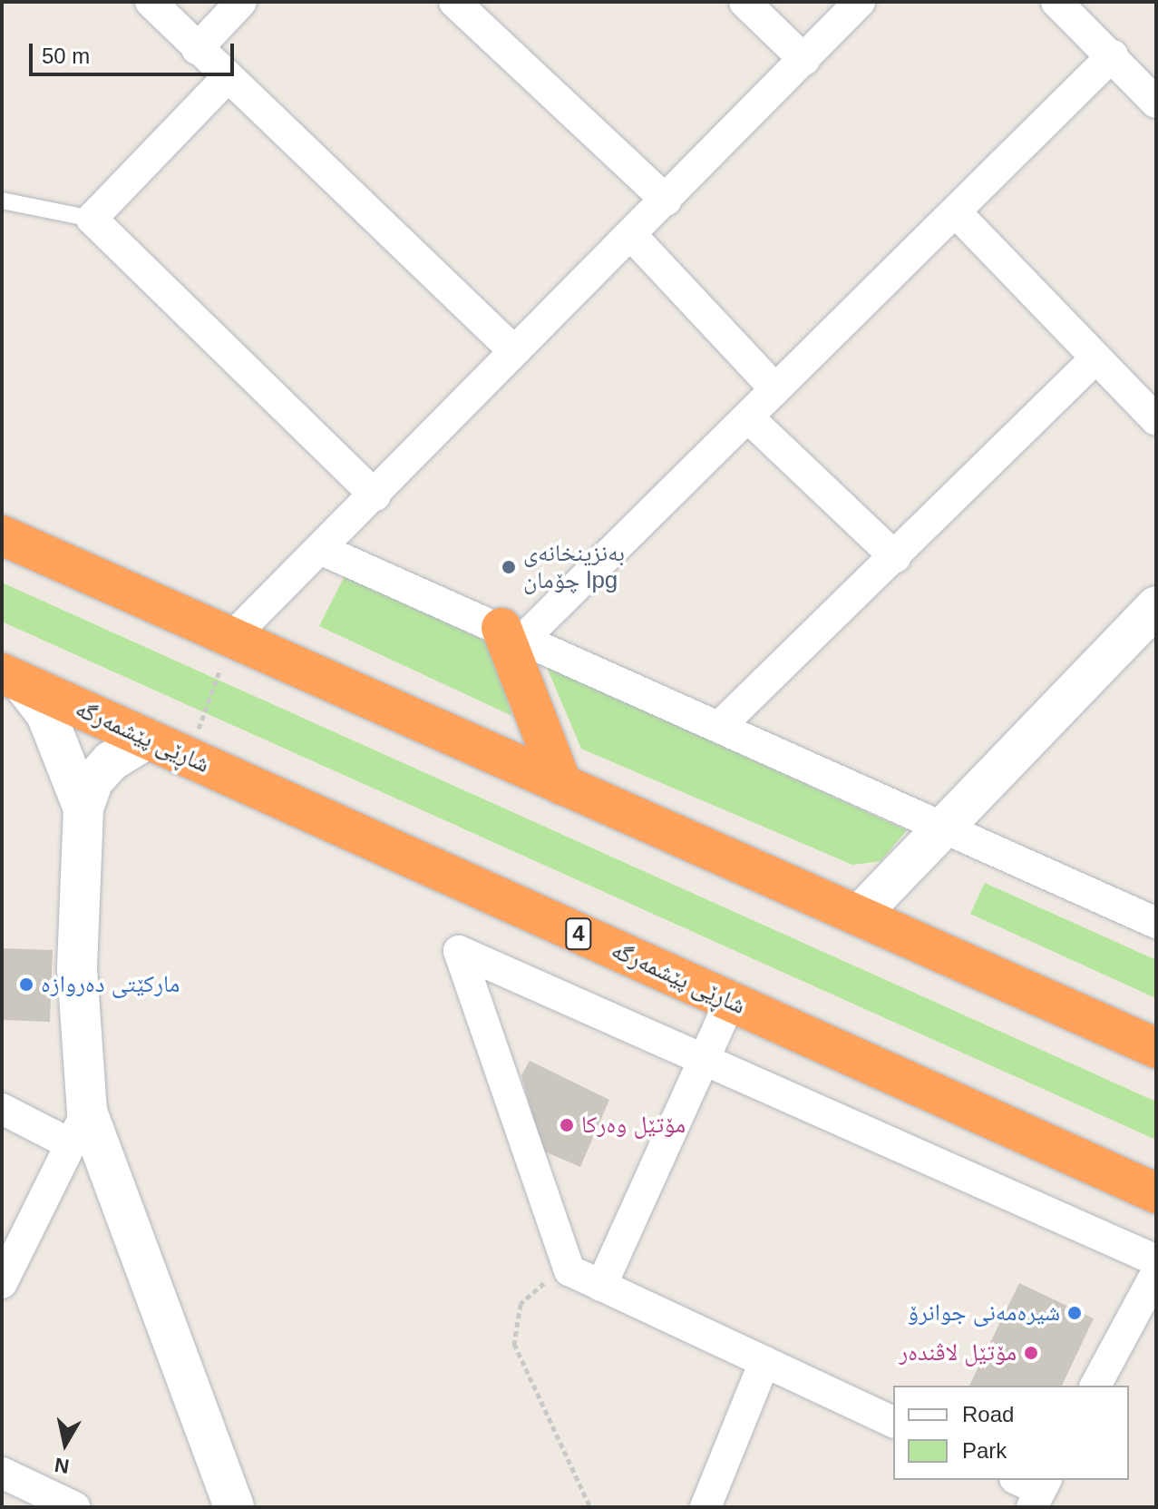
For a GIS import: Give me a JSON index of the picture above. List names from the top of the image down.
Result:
{
  "streets": {
    "highway": ["شاڕێی پێشمەرگە", "4"]
  },
  "places": [
    "بەنزینخانەی چۆمان lpg",
    "مارکێتی دەروازە",
    "مۆتێل وەرکا",
    "شیرەمەنی جوانرۆ",
    "مۆتێل لاڤندەر"
  ],
  "legend": ["Road", "Park"],
  "scale_bar": "50 m",
  "north": "bottom"
}
